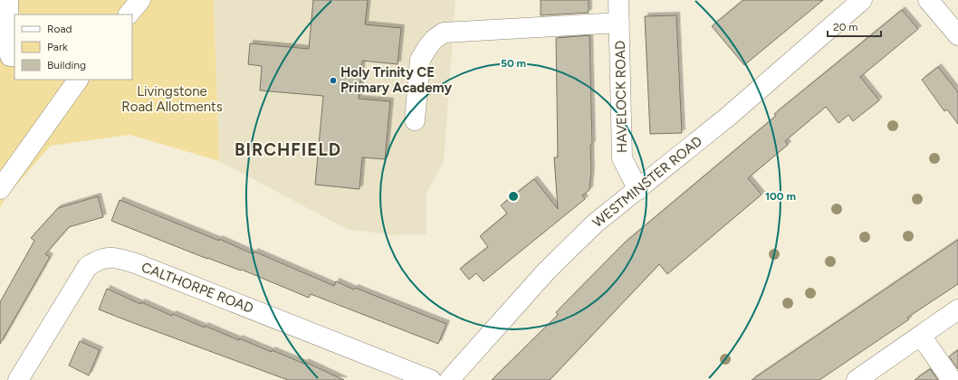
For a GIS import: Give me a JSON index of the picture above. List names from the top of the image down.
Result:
{
  "streets": {
    "street": ["HAVELOCK ROAD", "WESTMINSTER ROAD", "CALTHORPE ROAD"]
  },
  "crossings": [
    ["HAVELOCK ROAD", "WESTMINSTER ROAD"]
  ],
  "districts": ["BIRCHFIELD"],
  "parks": ["Livingstone Road Allotments"],
  "places": ["Holy Trinity CE Primary Academy"],
  "legend": ["Road", "Park", "Building"],
  "scale_bar": "20 m",
  "rings": ["50 m", "100 m"]
}
